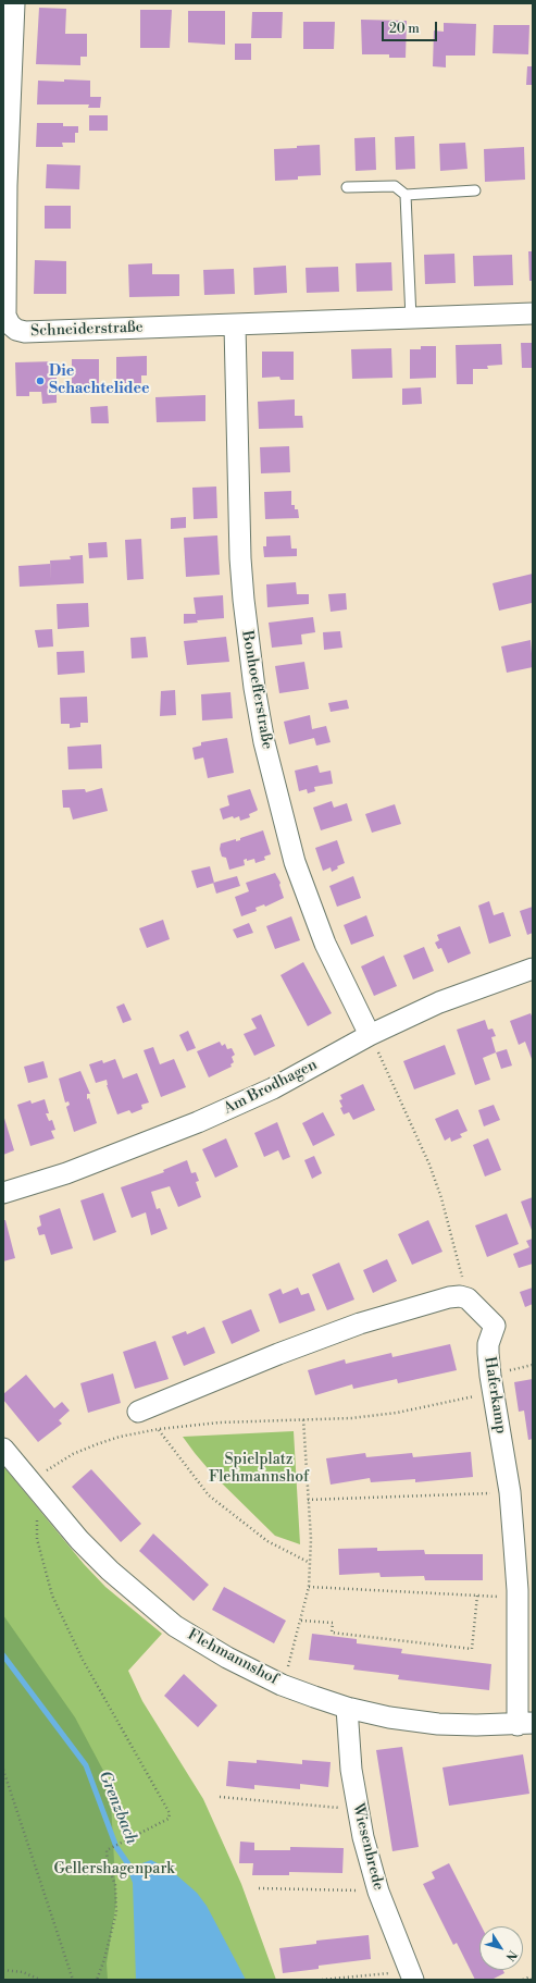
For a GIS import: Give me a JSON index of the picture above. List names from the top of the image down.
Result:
{
  "streets": {
    "street": [
      "Schneiderstraße",
      "Bonhoefferstraße",
      "Am Brodhagen",
      "Haferkamp",
      "Flehmannshof",
      "Wiesenbrede"
    ]
  },
  "crossings": [
    ["Schneiderstraße", "Bonhoefferstraße"],
    ["Bonhoefferstraße", "Am Brodhagen"],
    ["Haferkamp", "Flehmannshof"],
    ["Flehmannshof", "Wiesenbrede"]
  ],
  "water": ["Grenzbach"],
  "parks": ["Spielplatz Flehmannshof", "Gellershagenpark"],
  "places": ["Die Schachtelidee"],
  "scale_bar": "20 m",
  "north": "bottom right"
}
